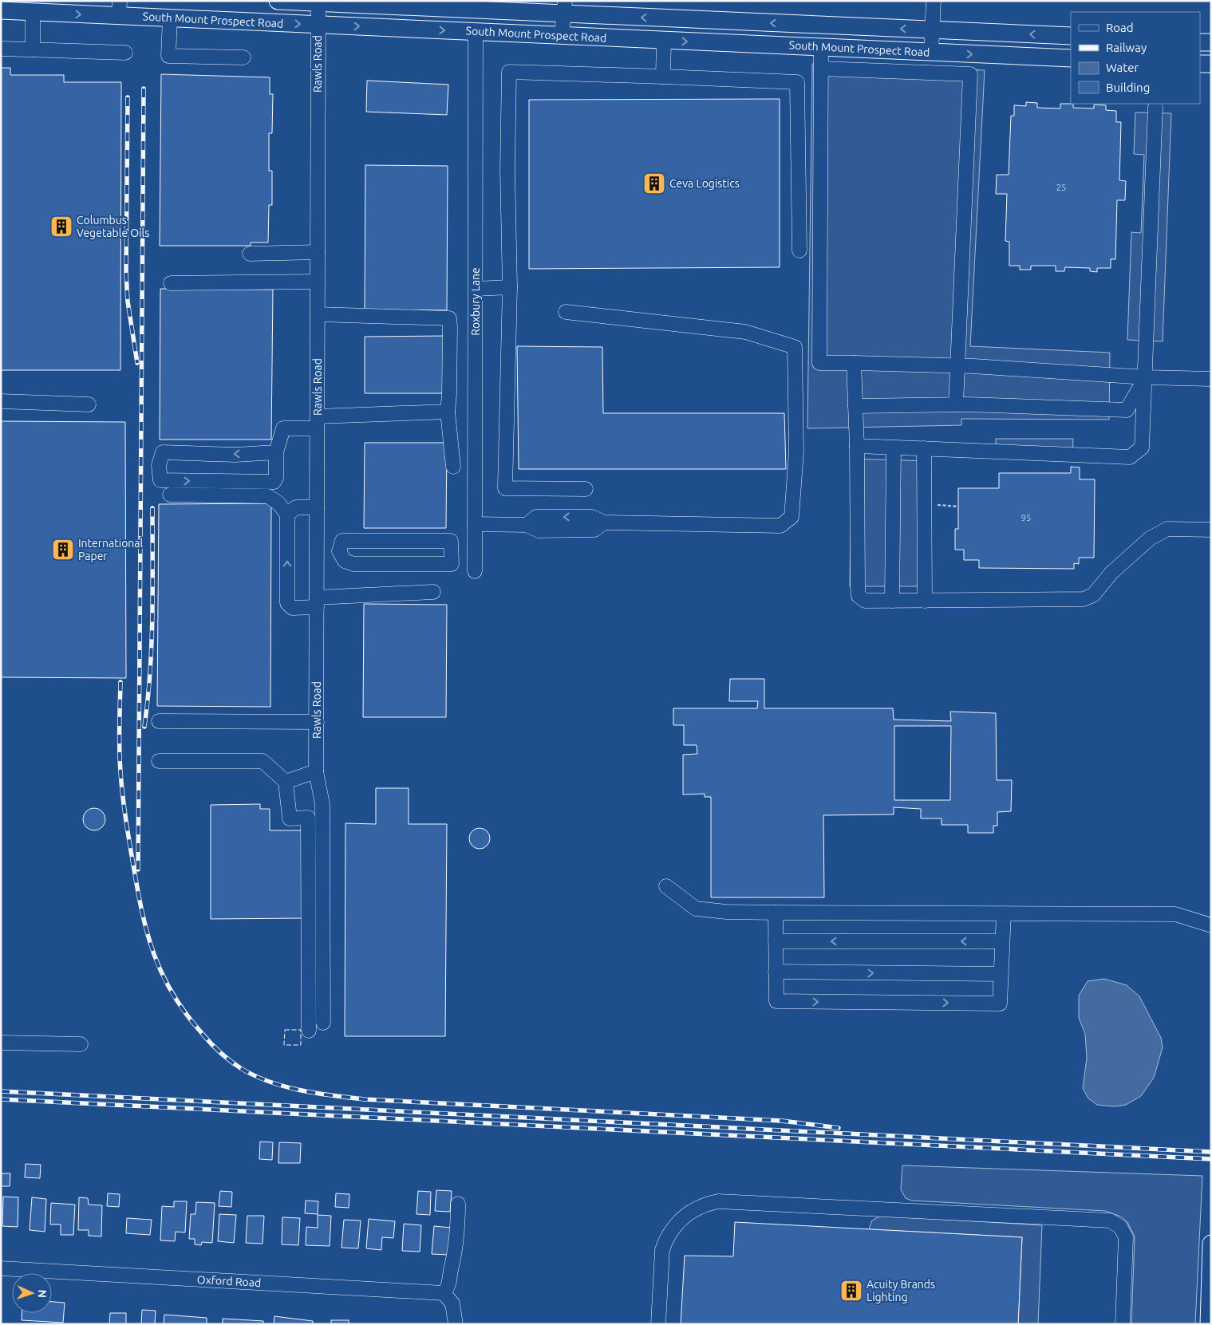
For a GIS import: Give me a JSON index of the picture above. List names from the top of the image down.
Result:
{
  "streets": {
    "main road": ["South Mount Prospect Road"],
    "street": ["Rawls Road", "Roxbury Lane", "Oxford Road"]
  },
  "crossings": [
    ["South Mount Prospect Road", "Rawls Road"],
    ["South Mount Prospect Road", "Roxbury Lane"]
  ],
  "places": {
    "building": [
      "Ceva Logistics",
      "Columbus Vegetable Oils",
      "International Paper",
      "Acuity Brands Lighting"
    ]
  },
  "house_numbers": ["25", "95"],
  "legend": [
    "Road",
    "Railway",
    "Water",
    "Building"
  ],
  "north": "right"
}
